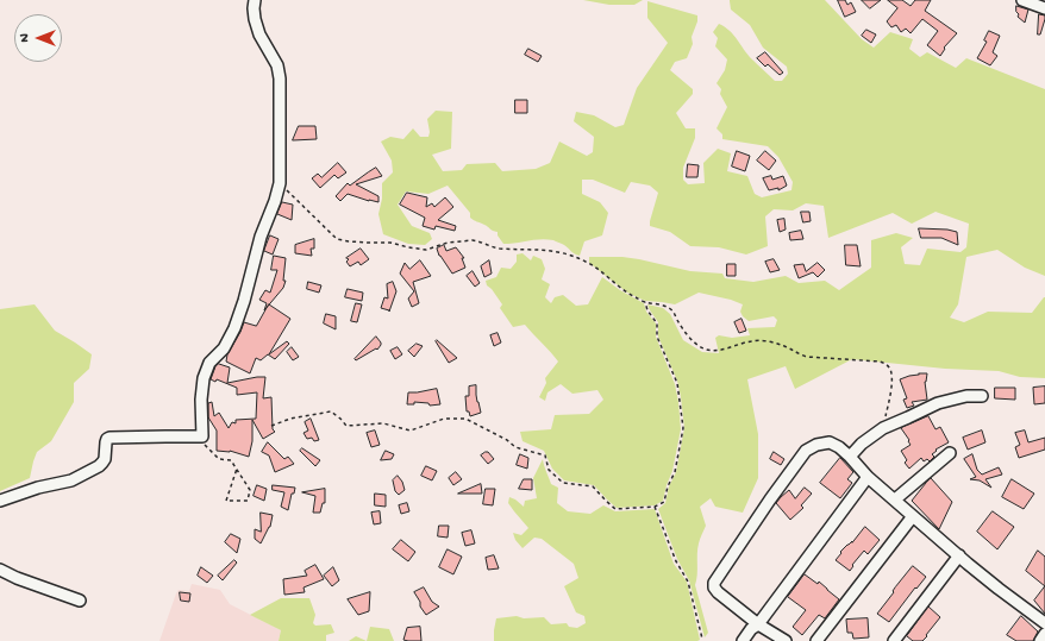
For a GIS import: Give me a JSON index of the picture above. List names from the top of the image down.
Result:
{
  "north": "left"
}
